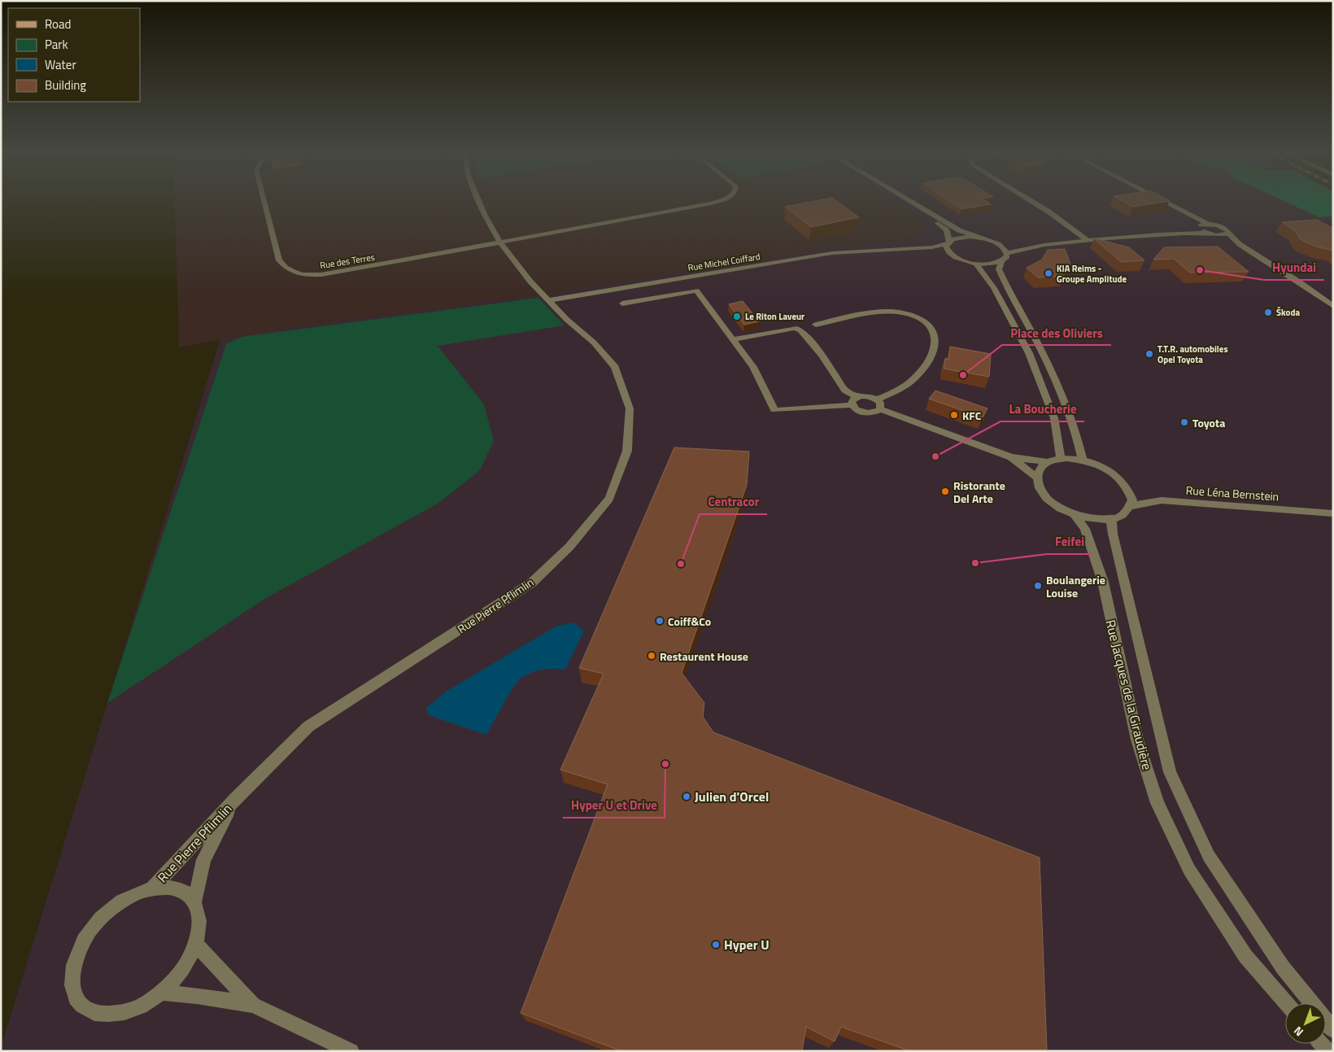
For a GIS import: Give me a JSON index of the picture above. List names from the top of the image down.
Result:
{
  "streets": {
    "street": [
      "Rue des Terres",
      "Rue Michel Coiffard",
      "Rue Léna Bernstein",
      "Rue Pierre Pflimlin",
      "Rue Jacques de la Giraudière"
    ]
  },
  "crossings": [
    ["Rue des Terres", "Rue Pierre Pflimlin"],
    ["Rue Michel Coiffard", "Rue Pierre Pflimlin"]
  ],
  "places": [
    "Hyundai",
    "KIA Reims - Groupe Amplitude",
    "Škoda",
    "Le Riton Laveur",
    "T.T.R. automobiles Opel Toyota",
    "Place des Oliviers",
    "KFC",
    "Toyota",
    "La Boucherie",
    "Ristorante Del Arte",
    "Feifei",
    "Centracor",
    "Boulangerie Louise",
    "Coiff&Co",
    "Restaurent House",
    "Hyper U et Drive",
    "Julien d'Orcel",
    "Hyper U"
  ],
  "legend": [
    "Road",
    "Park",
    "Water",
    "Building"
  ],
  "north": "bottom left"
}
